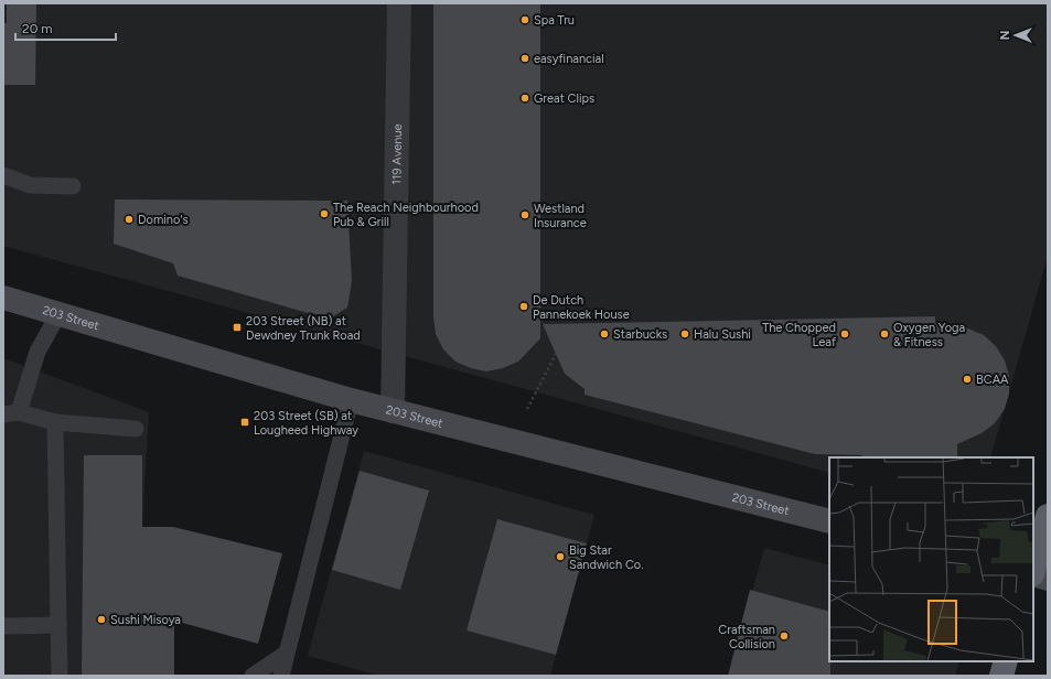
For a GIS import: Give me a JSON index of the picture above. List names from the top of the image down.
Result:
{
  "streets": {
    "main road": ["203 Street"],
    "street": ["119 Avenue"]
  },
  "crossings": [
    ["119 Avenue", "203 Street"]
  ],
  "places": {
    "other": [
      "Spa Tru",
      "easyfinancial",
      "Great Clips",
      "The Reach Neighbourhood Pub & Grill",
      "Westland Insurance",
      "Domino's",
      "De Dutch Pannekoek House",
      "Starbucks",
      "Halu Sushi",
      "The Chopped Leaf",
      "Oxygen Yoga & Fitness",
      "BCAA",
      "Big Star Sandwich Co.",
      "Sushi Misoya",
      "Craftsman Collision"
    ],
    "transit": ["203 Street (NB) at Dewdney Trunk Road", "203 Street (SB) at Lougheed Highway"]
  },
  "scale_bar": "20 m",
  "north": "left"
}
